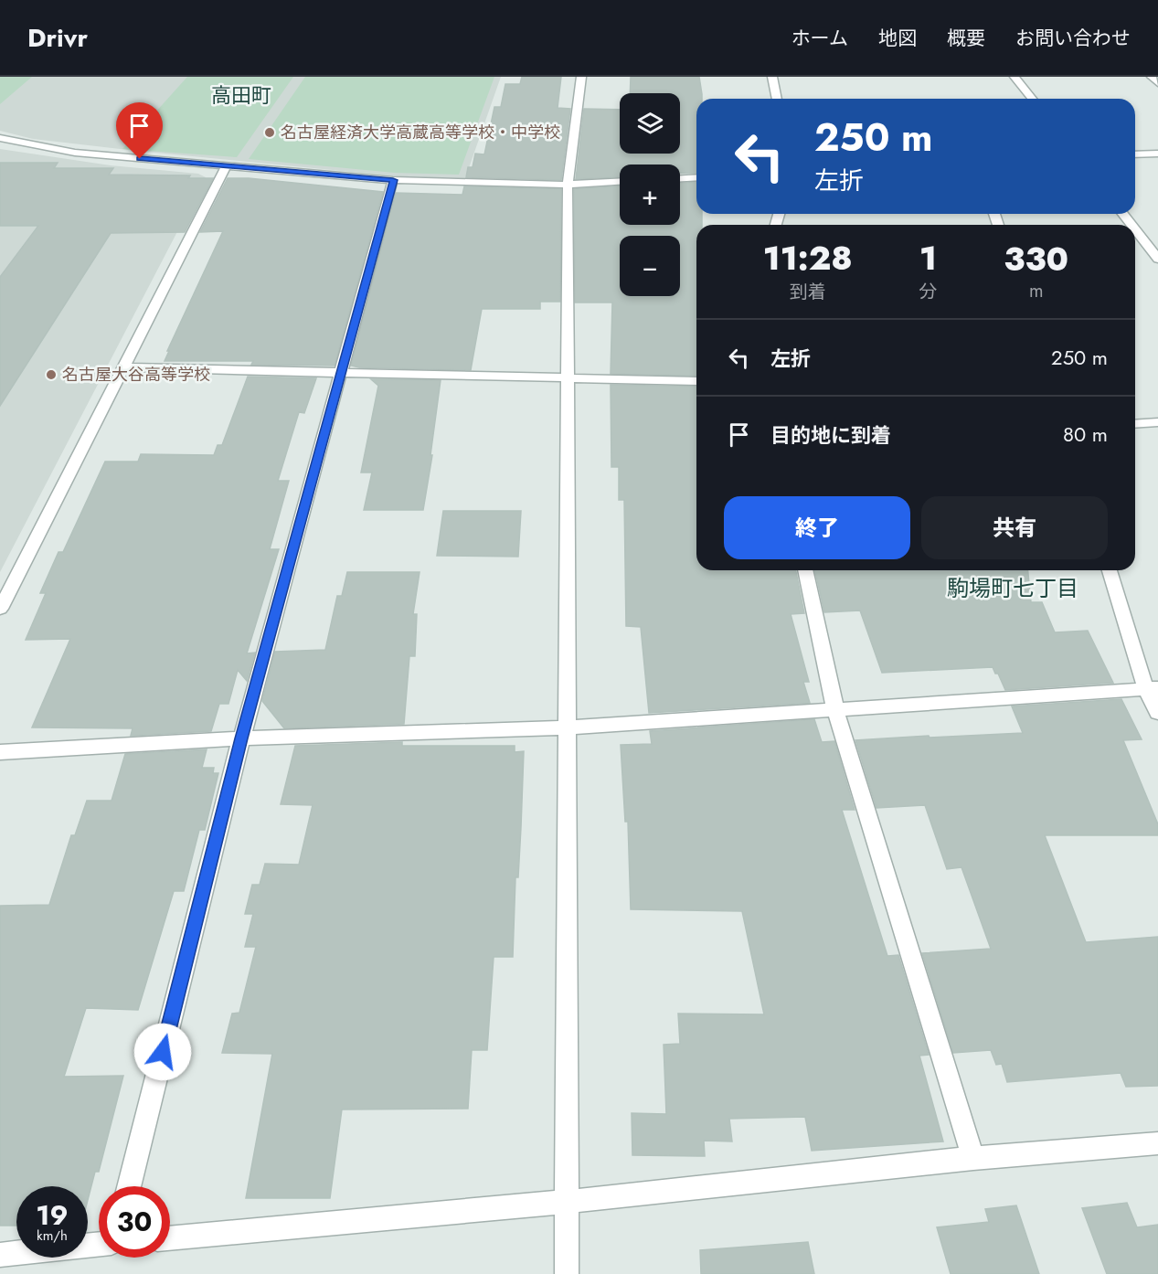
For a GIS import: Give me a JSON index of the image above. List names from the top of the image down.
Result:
{
  "districts": ["高田町", "駒場町七丁目"],
  "places": ["名古屋経済大学高蔵高等学校・中学校", "名古屋大谷高等学校"],
  "page": {
    "header": "Drivr",
    "nav": [
      "ホーム",
      "地図",
      "概要",
      "お問い合わせ"
    ],
    "map_buttons": ["+", "−"],
    "turn": ["250 m", "左折"],
    "eta": [
      "11:28",
      "到着",
      "1",
      "分",
      "330",
      "m"
    ],
    "list": [
      {
        "name": "左折",
        "value": "250 m"
      },
      {
        "name": "目的地に到着",
        "value": "80 m"
      }
    ],
    "buttons": ["終了", "共有"],
    "speed": "19 km/h",
    "limit": "30"
  }
}
